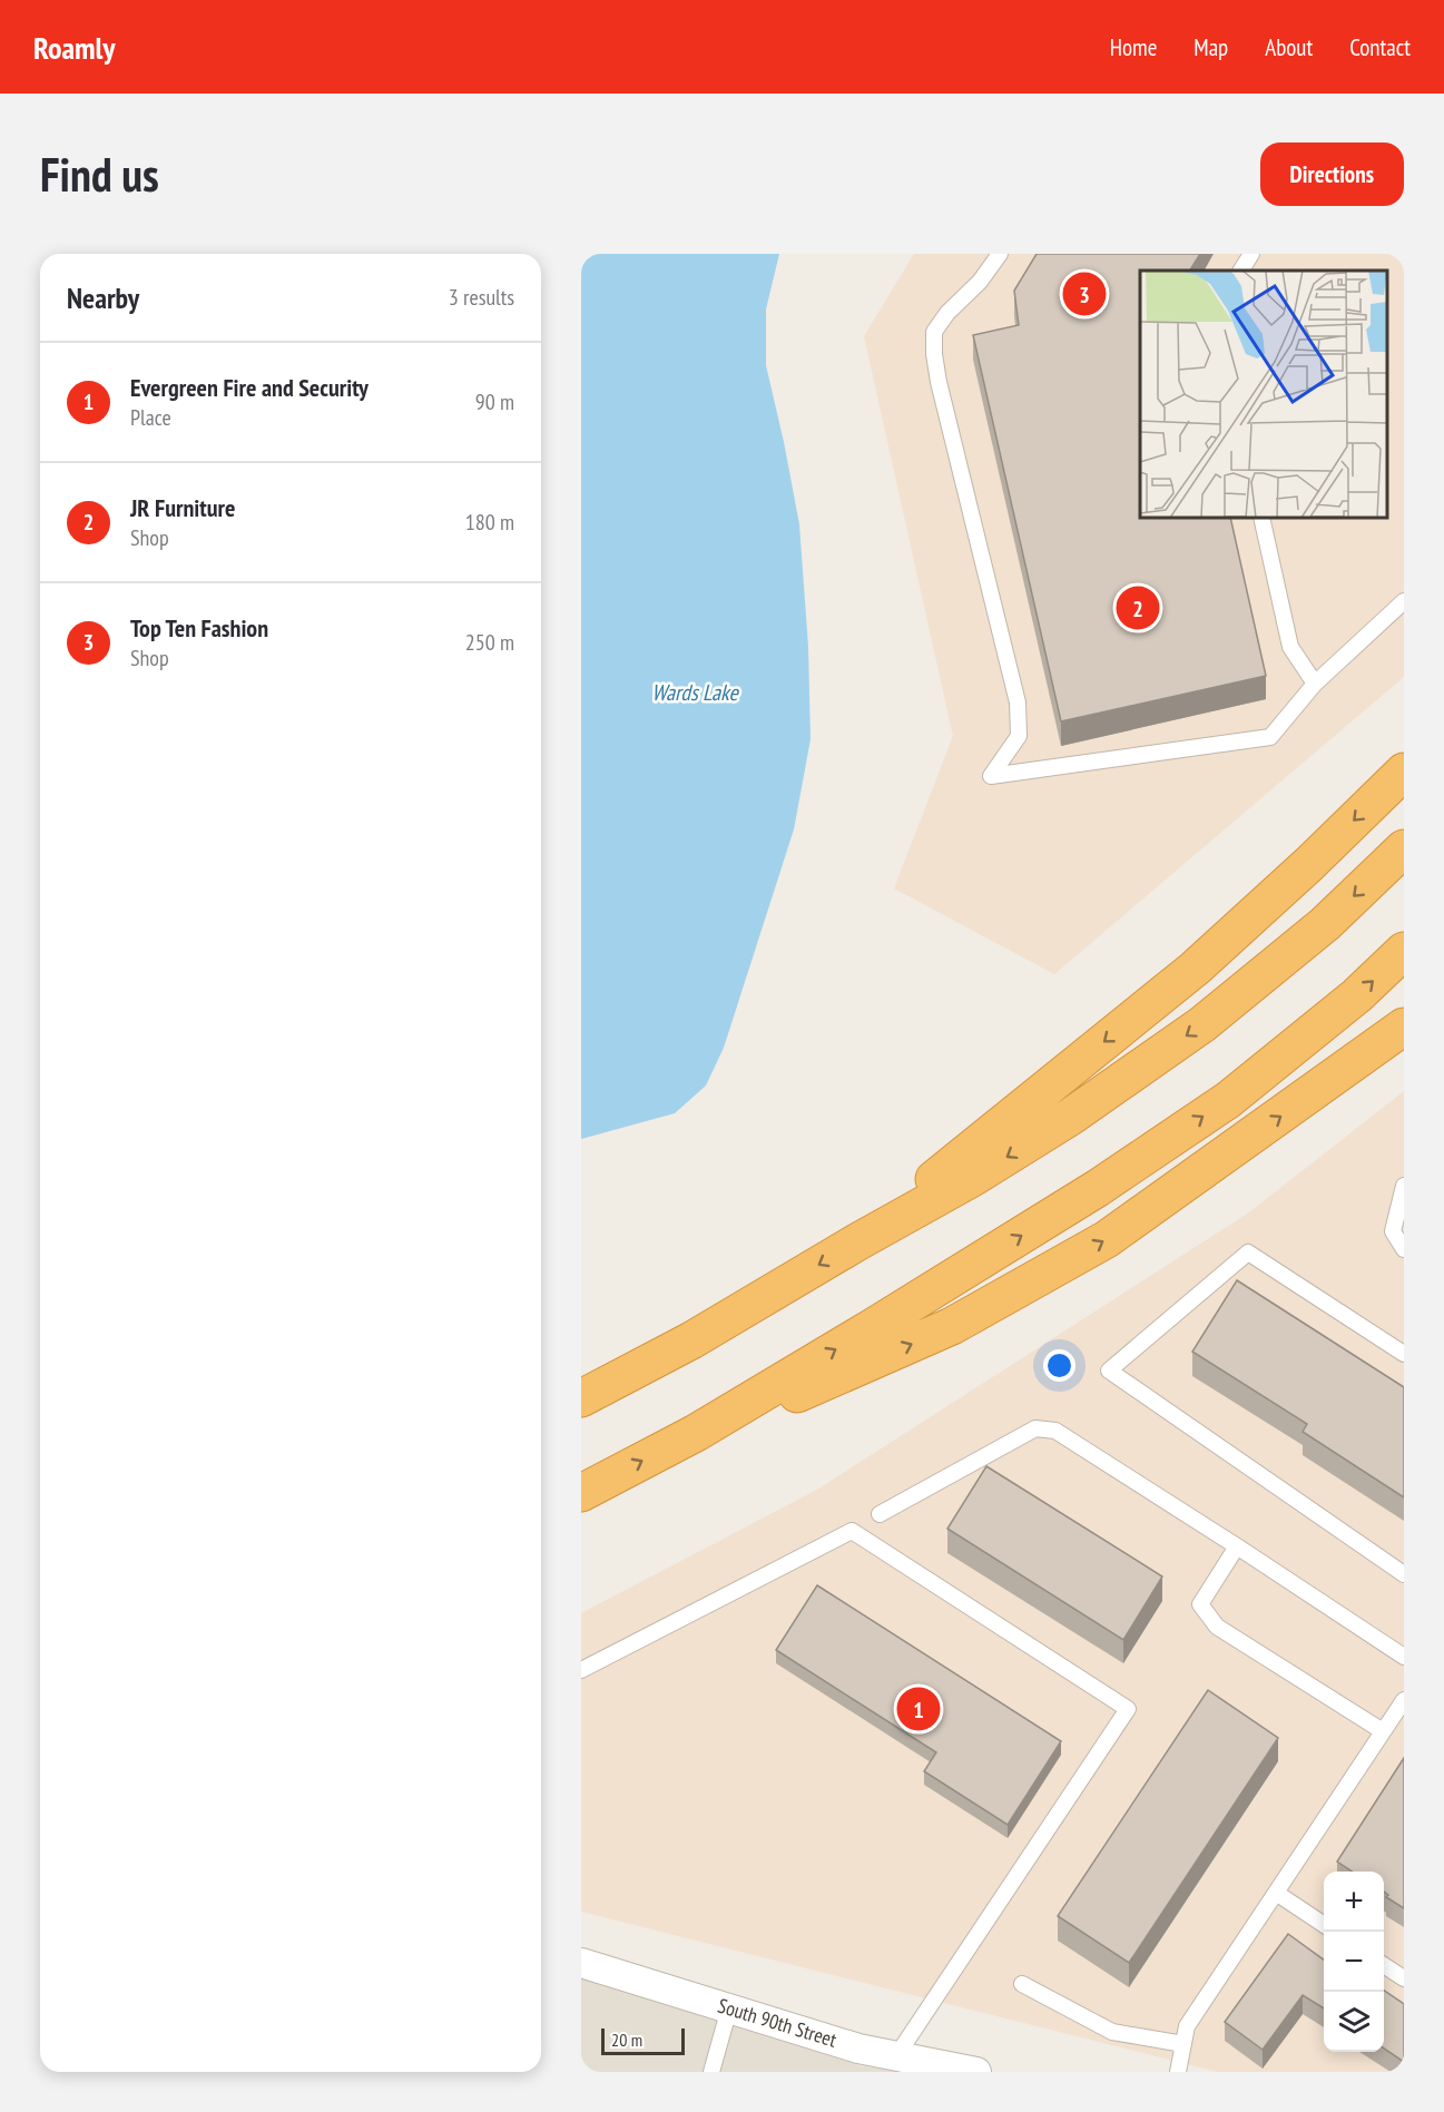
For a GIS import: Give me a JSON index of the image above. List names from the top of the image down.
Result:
{
  "streets": {
    "street": ["South 90th Street"]
  },
  "water": ["Wards Lake"],
  "scale_bar": "20 m",
  "page": {
    "header": "Roamly",
    "nav": [
      "Home",
      "Map",
      "About",
      "Contact"
    ],
    "buttons": "Directions",
    "title": "Find us",
    "heading": ["Nearby", "3 results"],
    "pins": ["3", "2", "1"],
    "list": [
      {
        "mark": "1",
        "name": "Evergreen Fire and Security",
        "note": "Place",
        "value": "90 m"
      },
      {
        "mark": "2",
        "name": "JR Furniture",
        "note": "Shop",
        "value": "180 m"
      },
      {
        "mark": "3",
        "name": "Top Ten Fashion",
        "note": "Shop",
        "value": "250 m"
      }
    ],
    "map_buttons": ["+", "−"],
    "scale": "20 m"
  }
}
